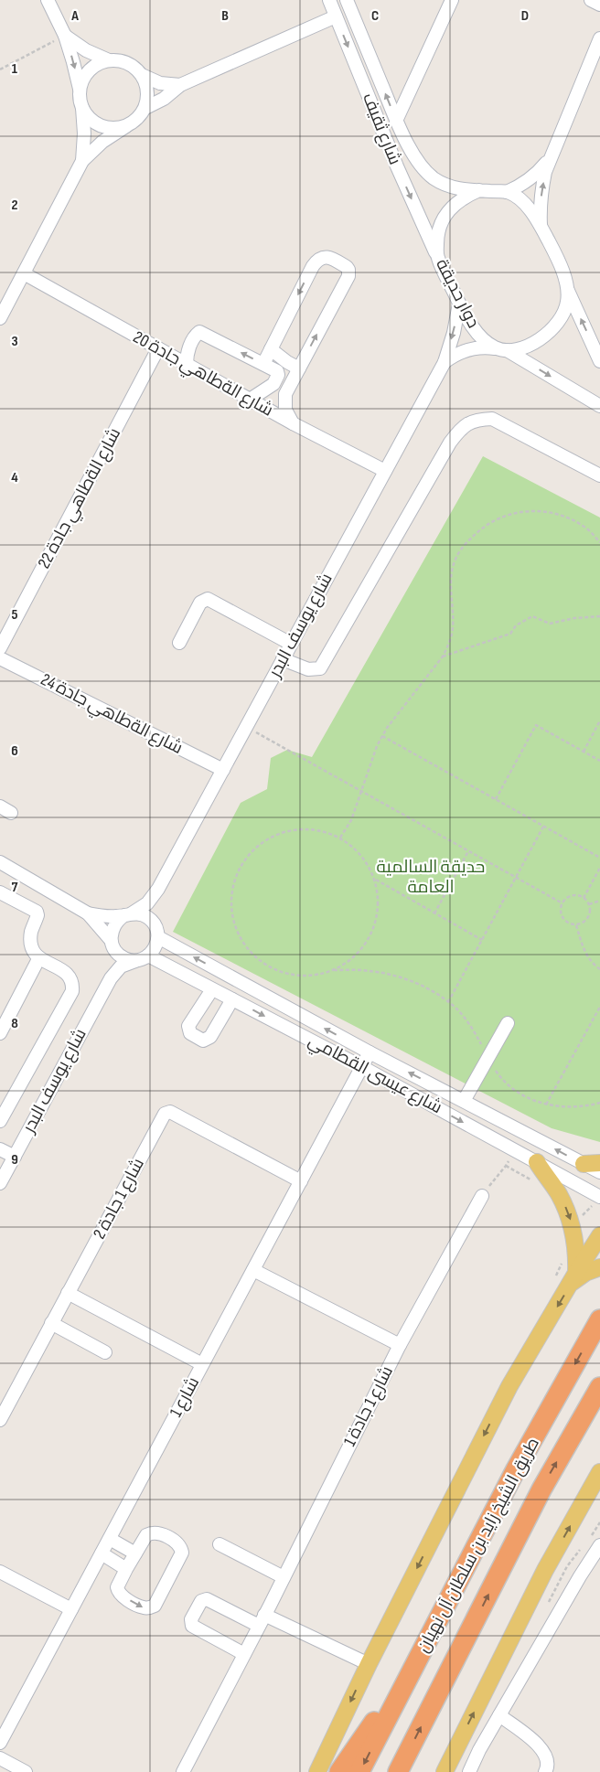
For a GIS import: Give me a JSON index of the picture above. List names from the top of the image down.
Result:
{
  "streets": {
    "highway": ["طريق الشيخ زايد بن سلطان آل نهيان"],
    "street": [
      "شارع ثقيف",
      "دوار حديقة",
      "شارع الةطاهي جادة 20",
      "شارع الةطاهي جادة 22",
      "شارع يوسف البدر",
      "شارع الةطاهي جادة 24",
      "شارع عيسى القطامي",
      "شارع 1 جادة 2",
      "شارع 1",
      "شارع 1 جادة 1"
    ]
  },
  "crossings": [
    ["شارع ثقيف", "دوار حديقة"],
    ["شارع ثقيف", "شارع يوسف البدر"],
    ["دوار حديقة", "شارع يوسف البدر"],
    ["شارع الةطاهي جادة 20", "شارع الةطاهي جادة 22"],
    ["شارع الةطاهي جادة 20", "شارع يوسف البدر"],
    ["شارع يوسف البدر", "شارع الةطاهي جادة 24"],
    ["شارع يوسف البدر", "شارع عيسى القطامي"],
    ["شارع عيسى القطامي", "شارع 1"],
    ["شارع 1 جادة 2", "شارع 1"],
    ["شارع 1", "شارع 1 جادة 1"]
  ],
  "one_way": ["دوار حديقة"],
  "parks": ["حديقة السالمية العامة"],
  "grid": {
    "columns": [
      "A",
      "B",
      "C",
      "D"
    ],
    "rows": [
      "1",
      "2",
      "3",
      "4",
      "5",
      "6",
      "7",
      "8",
      "9"
    ]
  }
}
